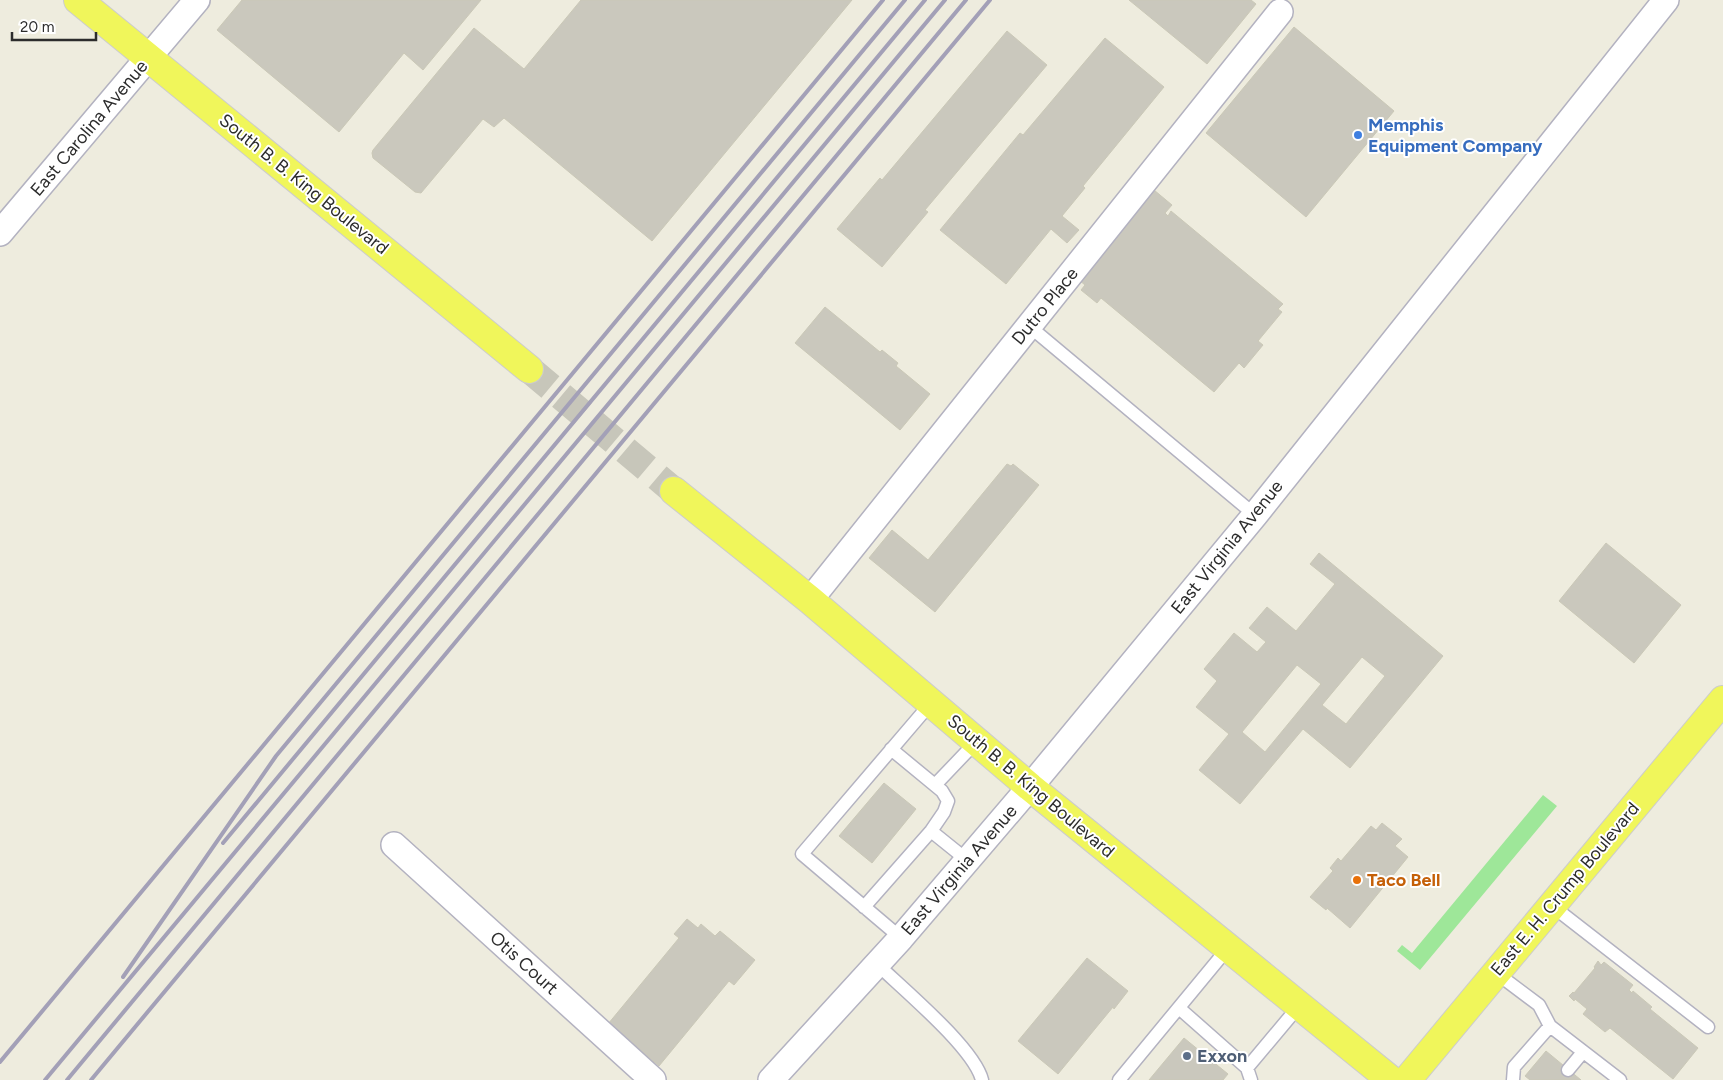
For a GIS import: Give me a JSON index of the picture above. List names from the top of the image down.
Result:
{
  "streets": {
    "main road": ["South B. B. King Boulevard", "East E. H. Crump Boulevard"],
    "street": [
      "East Carolina Avenue",
      "Dutro Place",
      "East Virginia Avenue",
      "Otis Court"
    ]
  },
  "crossings": [
    ["East Carolina Avenue", "South B. B. King Boulevard"],
    ["South B. B. King Boulevard", "Dutro Place"],
    ["South B. B. King Boulevard", "East Virginia Avenue"]
  ],
  "places": ["Memphis Equipment Company", "Taco Bell", "Exxon"],
  "scale_bar": "20 m"
}
